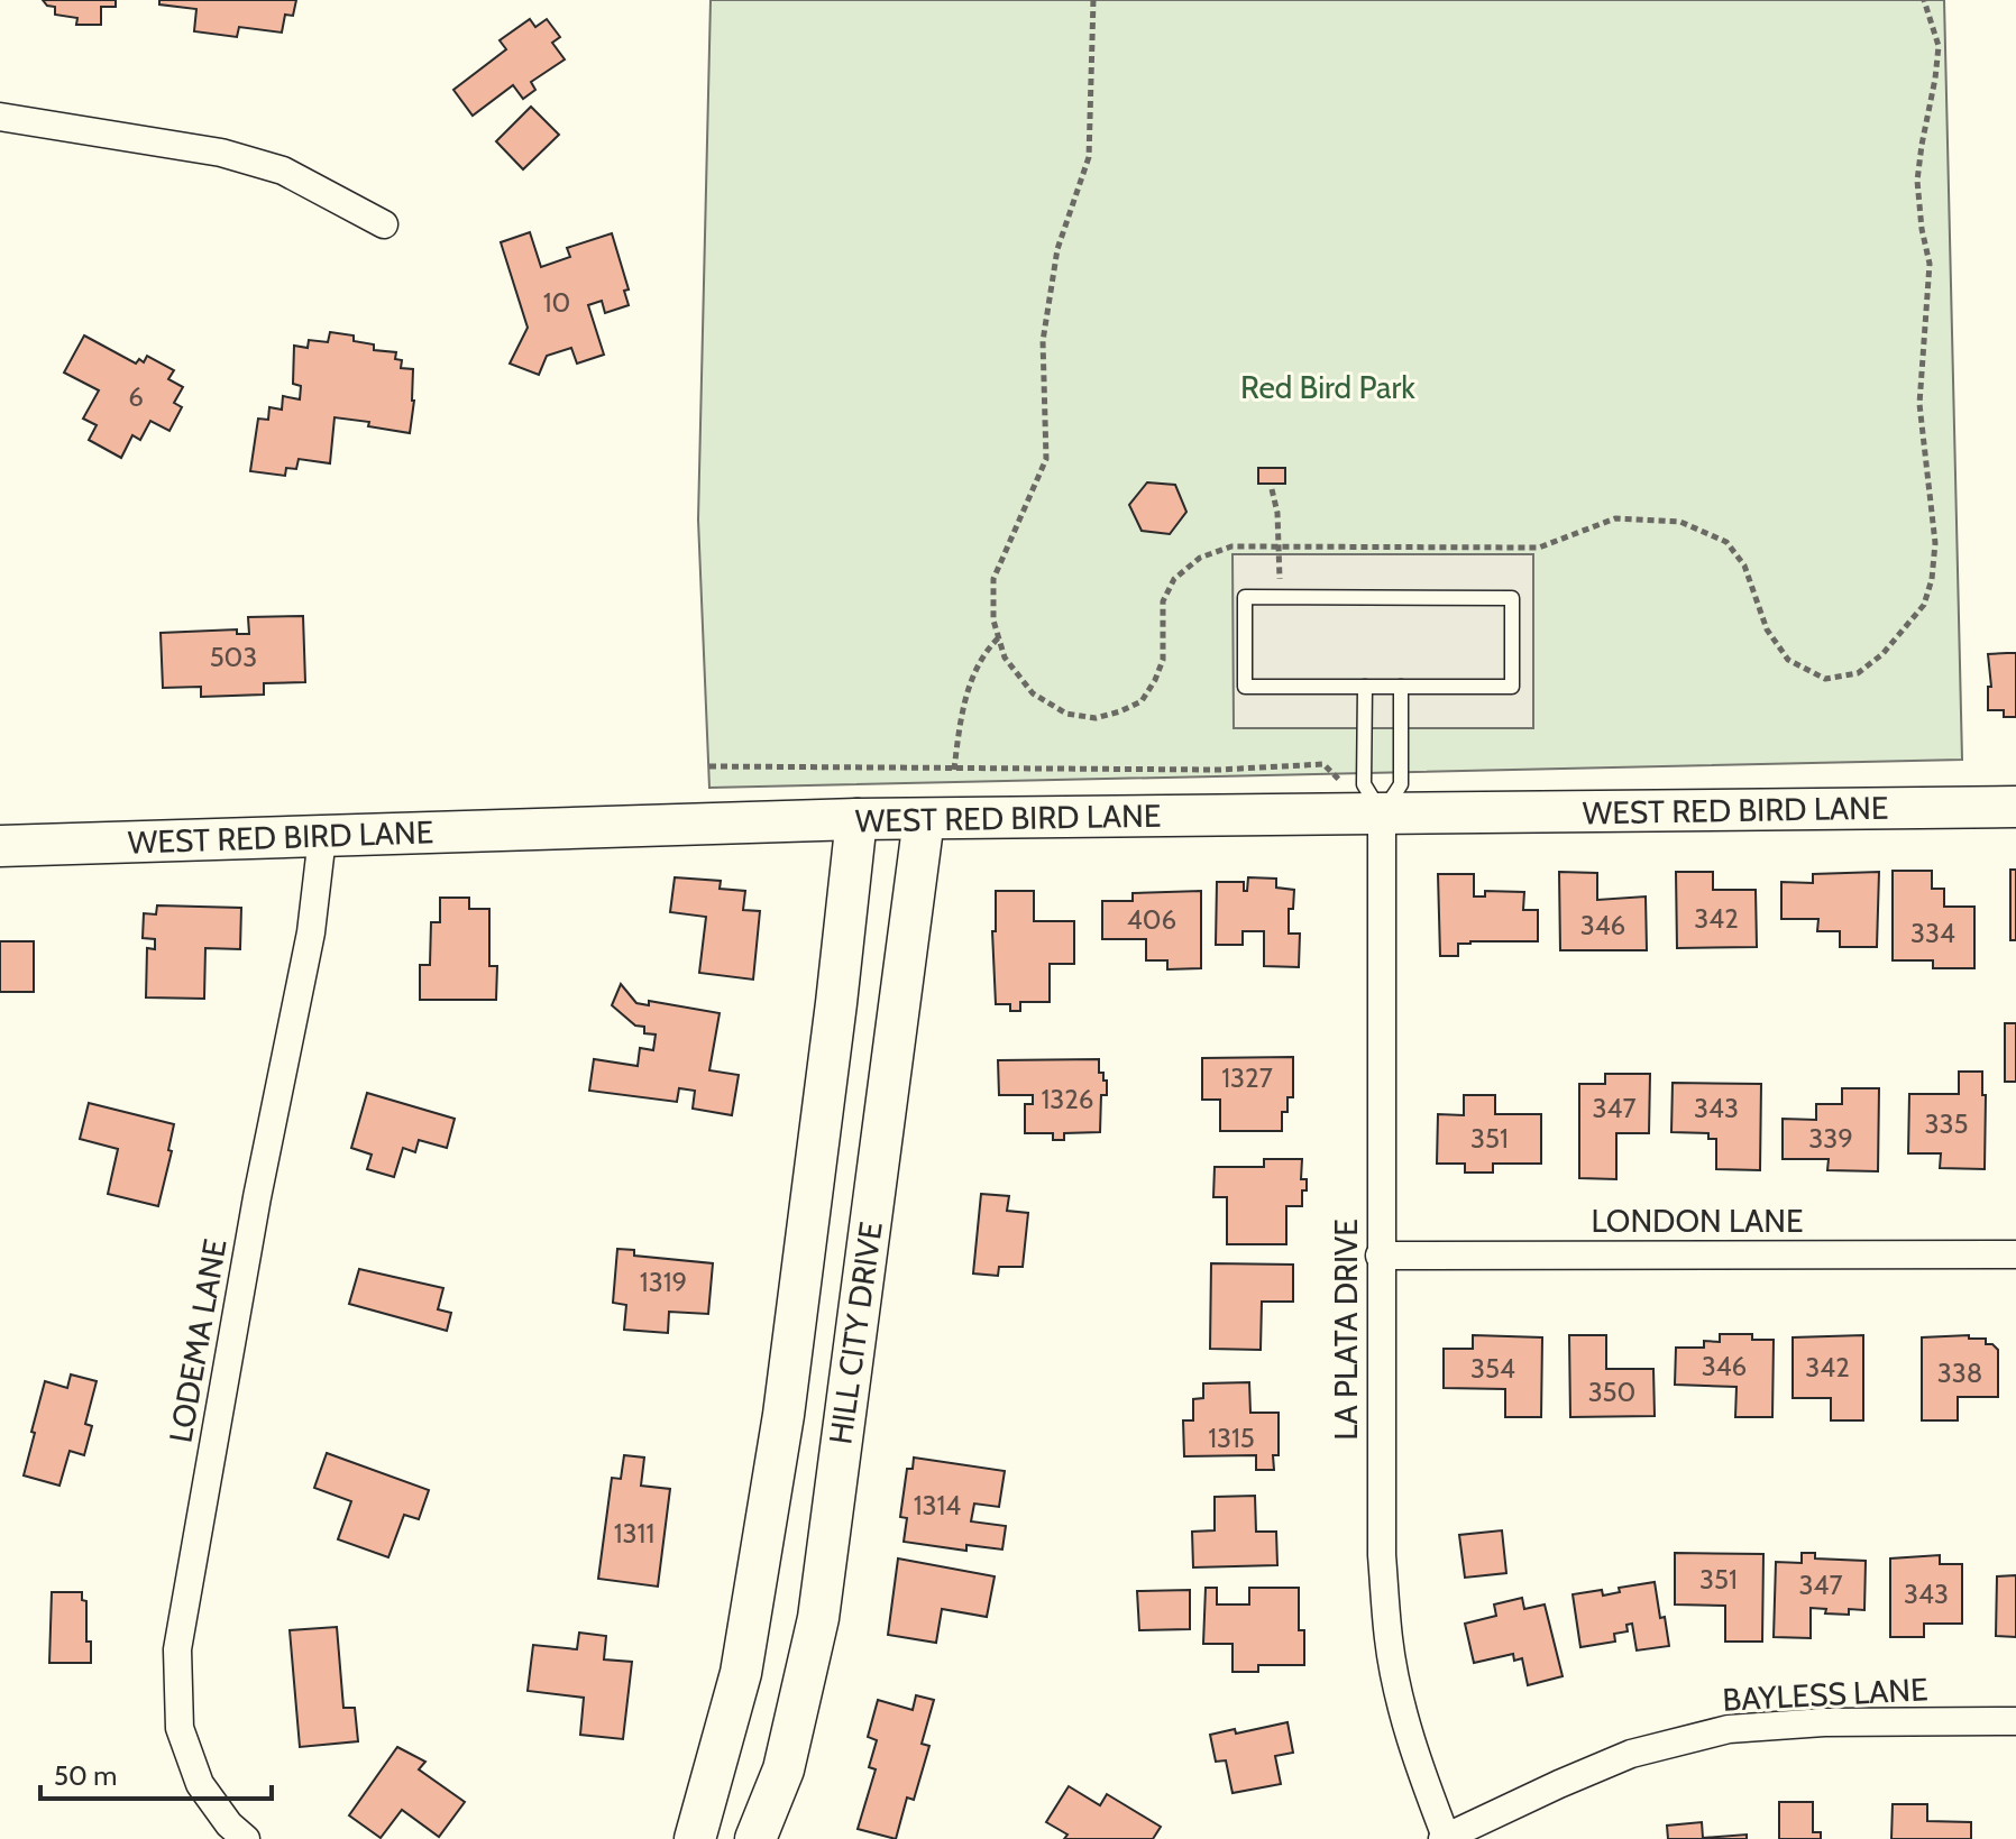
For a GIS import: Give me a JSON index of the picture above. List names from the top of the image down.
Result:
{
  "streets": {
    "street": [
      "WEST RED BIRD LANE",
      "LONDON LANE",
      "LA PLATA DRIVE",
      "HILL CITY DRIVE",
      "LODEMA LANE",
      "BAYLESS LANE"
    ]
  },
  "crossings": [
    ["WEST RED BIRD LANE", "LA PLATA DRIVE"],
    ["WEST RED BIRD LANE", "HILL CITY DRIVE"],
    ["WEST RED BIRD LANE", "LODEMA LANE"],
    ["LONDON LANE", "LA PLATA DRIVE"],
    ["LA PLATA DRIVE", "BAYLESS LANE"]
  ],
  "parks": ["Red Bird Park"],
  "house_numbers": [
    "10",
    "6",
    "503",
    "342",
    "406",
    "346",
    "334",
    "1327",
    "1326",
    "347",
    "343",
    "335",
    "351",
    "339",
    "1319",
    "346",
    "342",
    "354",
    "338",
    "350",
    "1315",
    "1314",
    "1311",
    "351",
    "347",
    "343"
  ],
  "scale_bar": "50 m"
}
